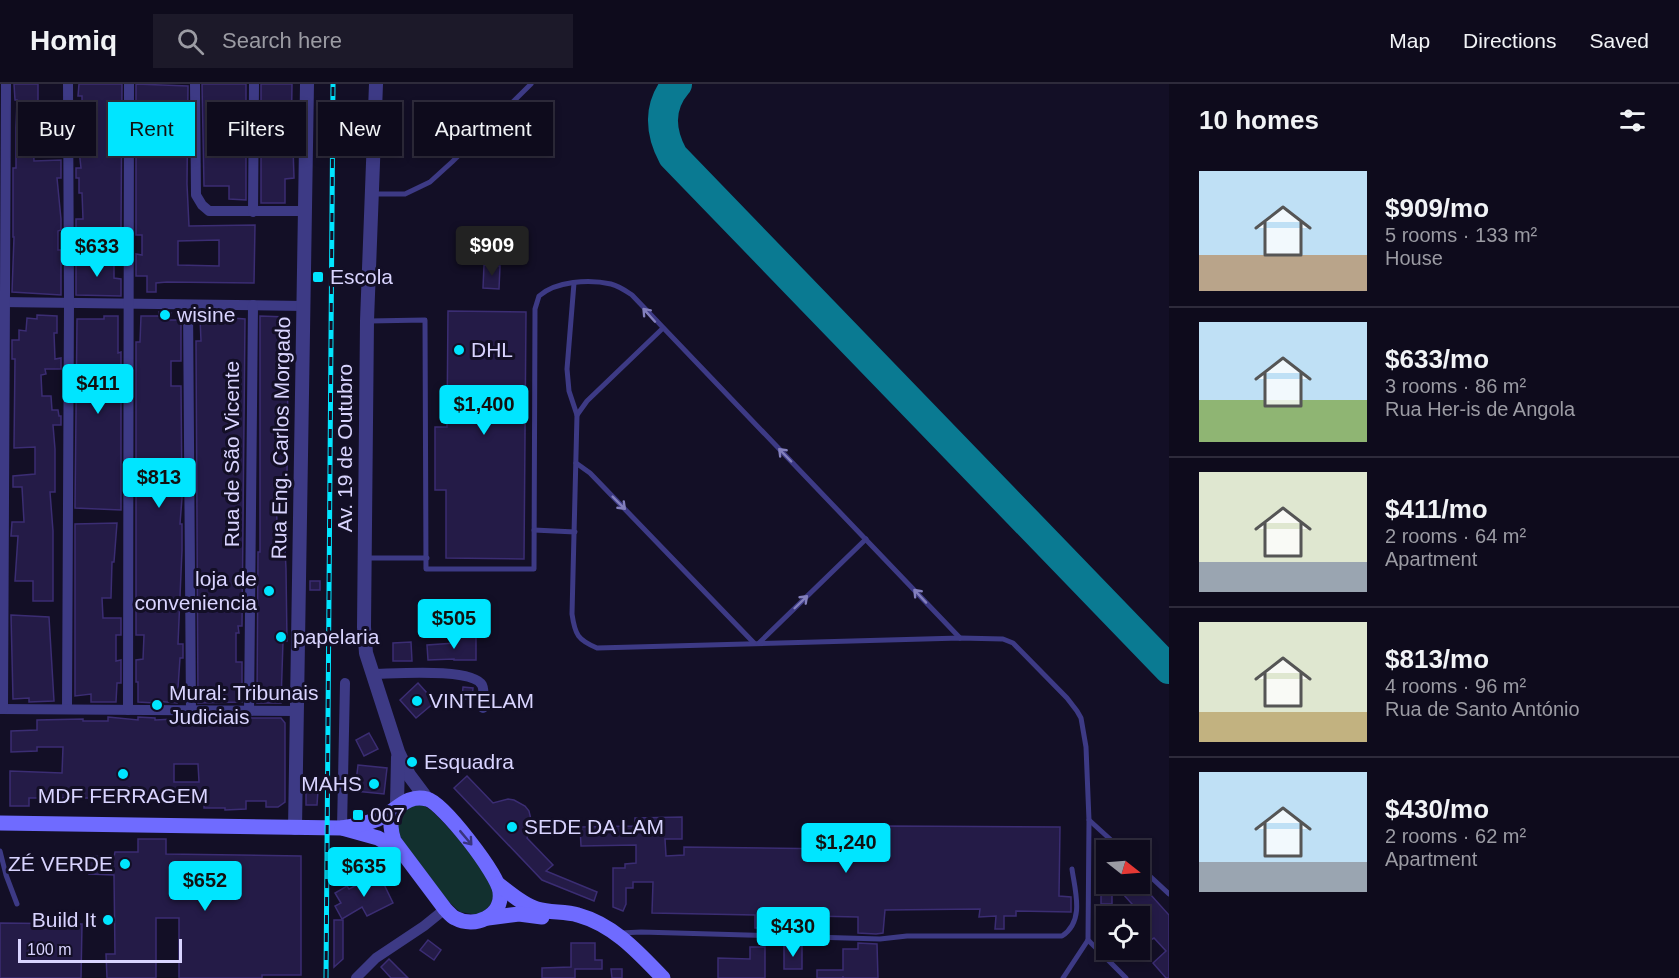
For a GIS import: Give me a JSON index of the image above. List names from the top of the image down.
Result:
{
  "streets": {
    "street": ["Rua Eng. Carlos Morgado", "Av. 19 de Outubro", "Rua de São Vicente"]
  },
  "places": {
    "transit": ["Escola", "007"],
    "other": [
      "wisine",
      "DHL",
      "loja de conveniencia",
      "papelaria",
      "VINTELAM",
      "Mural: Tribunais Judiciais",
      "Esquadra",
      "MDF FERRAGEM",
      "MAHS",
      "SEDE DA LAM",
      "ZÉ VERDE",
      "Build It"
    ]
  },
  "scale_bar": "100 m",
  "north": "right",
  "page": {
    "header": "Homiq",
    "search": "Search here",
    "nav": ["Map", "Directions", "Saved"],
    "heading": "10 homes",
    "chip": [
      "Buy",
      "Rent",
      "Filters",
      "New",
      "Apartment"
    ],
    "list": [
      {
        "name": "$909/mo",
        "note": "5 rooms · 133 m² · House"
      },
      {
        "name": "$633/mo",
        "note": "3 rooms · 86 m² · Rua Her-is de Angola"
      },
      {
        "name": "$411/mo",
        "note": "2 rooms · 64 m² · Apartment"
      },
      {
        "name": "$813/mo",
        "note": "4 rooms · 96 m² · Rua de Santo António"
      },
      {
        "name": "$430/mo",
        "note": "2 rooms · 62 m² · Apartment"
      }
    ],
    "price": [
      "$909",
      "$633",
      "$411",
      "$1,400",
      "$813",
      "$505",
      "$1,240",
      "$635",
      "$652",
      "$430"
    ],
    "scale": "100 m"
  }
}
